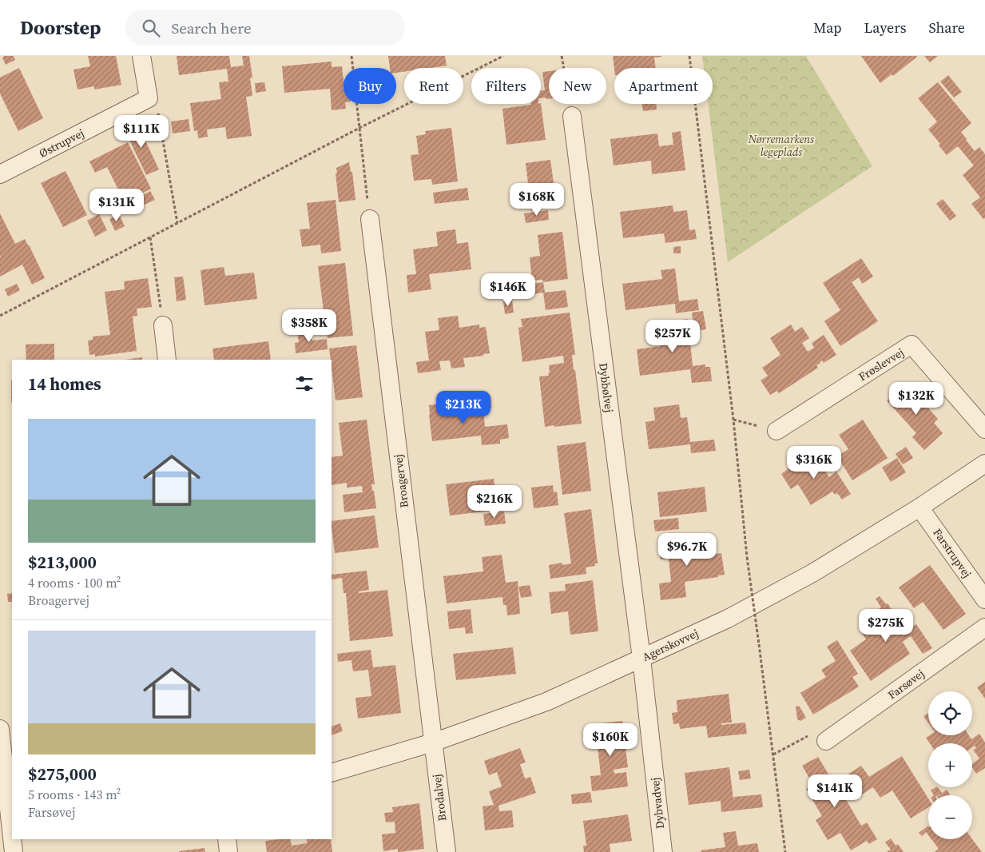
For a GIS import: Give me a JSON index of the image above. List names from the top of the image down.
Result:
{
  "streets": {
    "street": [
      "Østrupvej",
      "Frøslevvej",
      "Dybbølvej",
      "Broagervej",
      "Farstrupvej",
      "Agerskovvej",
      "Farsøvej",
      "Brodalvej",
      "Dybvadvej"
    ]
  },
  "crossings": [
    ["Dybbølvej", "Agerskovvej"],
    ["Dybbølvej", "Dybvadvej"],
    ["Broagervej", "Agerskovvej"],
    ["Broagervej", "Brodalvej"],
    ["Farstrupvej", "Agerskovvej"],
    ["Agerskovvej", "Brodalvej"],
    ["Agerskovvej", "Dybvadvej"]
  ],
  "parks": ["Nørremarkens legeplads"],
  "page": {
    "header": "Doorstep",
    "search": "Search here",
    "nav": ["Map", "Layers", "Share"],
    "chip": [
      "Buy",
      "Rent",
      "Filters",
      "New",
      "Apartment"
    ],
    "price": [
      "$111K",
      "$168K",
      "$131K",
      "$146K",
      "$358K",
      "$257K",
      "$132K",
      "$213K",
      "$316K",
      "$216K",
      "$96.7K",
      "$275K",
      "$160K",
      "$141K"
    ],
    "heading": "14 homes",
    "list": [
      {
        "name": "$213,000",
        "note": "4 rooms · 100 m² · Broagervej"
      },
      {
        "name": "$275,000",
        "note": "5 rooms · 143 m² · Farsøvej"
      }
    ],
    "map_buttons": ["+", "−"]
  }
}
